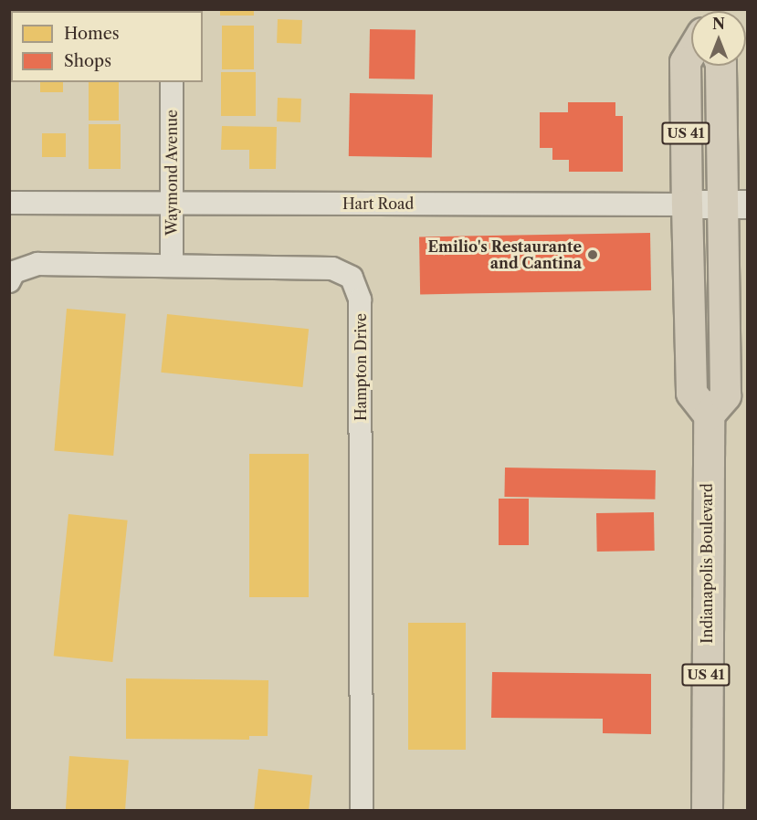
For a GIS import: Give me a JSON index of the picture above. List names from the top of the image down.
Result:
{
  "streets": {
    "highway": ["US 41", "Indianapolis Boulevard"],
    "street": ["Waymond Avenue", "Hart Road", "Hampton Drive"]
  },
  "crossings": [
    ["US 41", "Hart Road"],
    ["US 41", "Indianapolis Boulevard"],
    ["Waymond Avenue", "Hart Road"],
    ["Waymond Avenue", "Hampton Drive"]
  ],
  "places": ["Emilio's Restaurante and Cantina"],
  "legend": ["Homes", "Shops"],
  "north": "top"
}
